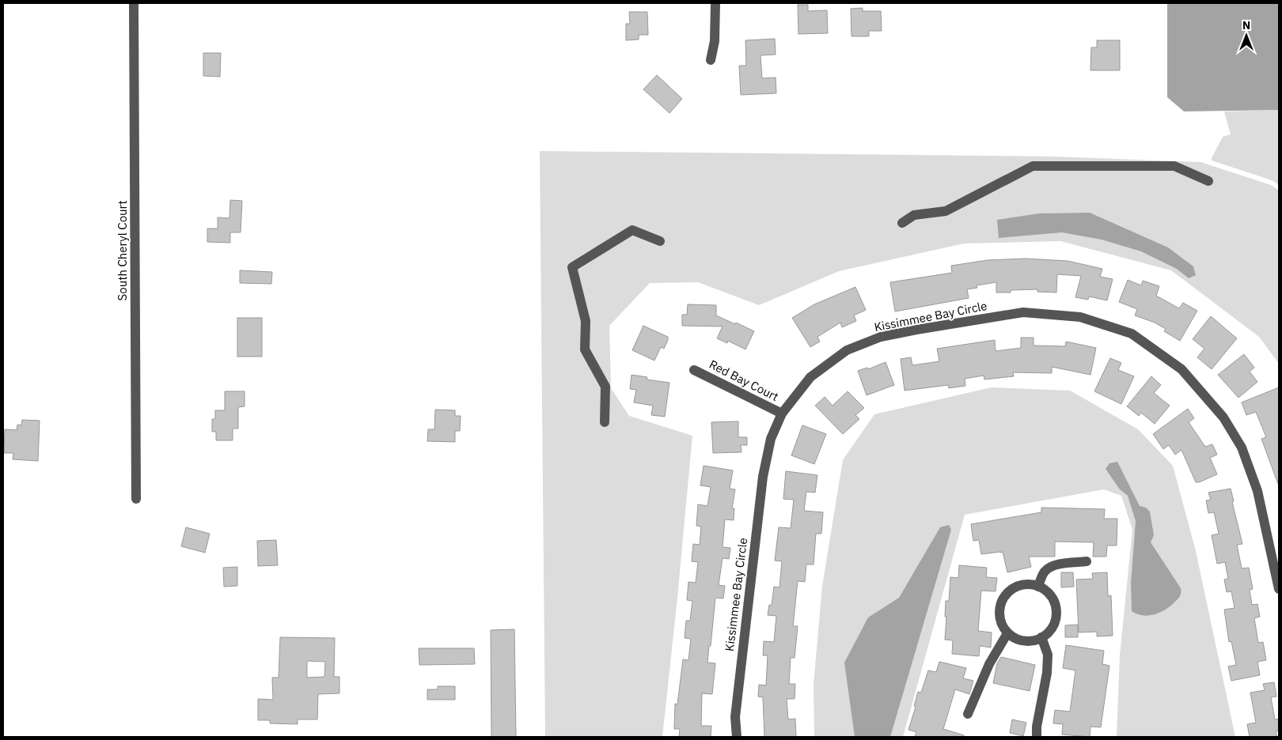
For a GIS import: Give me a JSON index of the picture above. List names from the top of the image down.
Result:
{
  "streets": {
    "street": ["South Cheryl Court", "Kissimmee Bay Circle", "Red Bay Court"]
  },
  "crossings": [
    ["Kissimmee Bay Circle", "Red Bay Court"]
  ],
  "north": "top"
}
